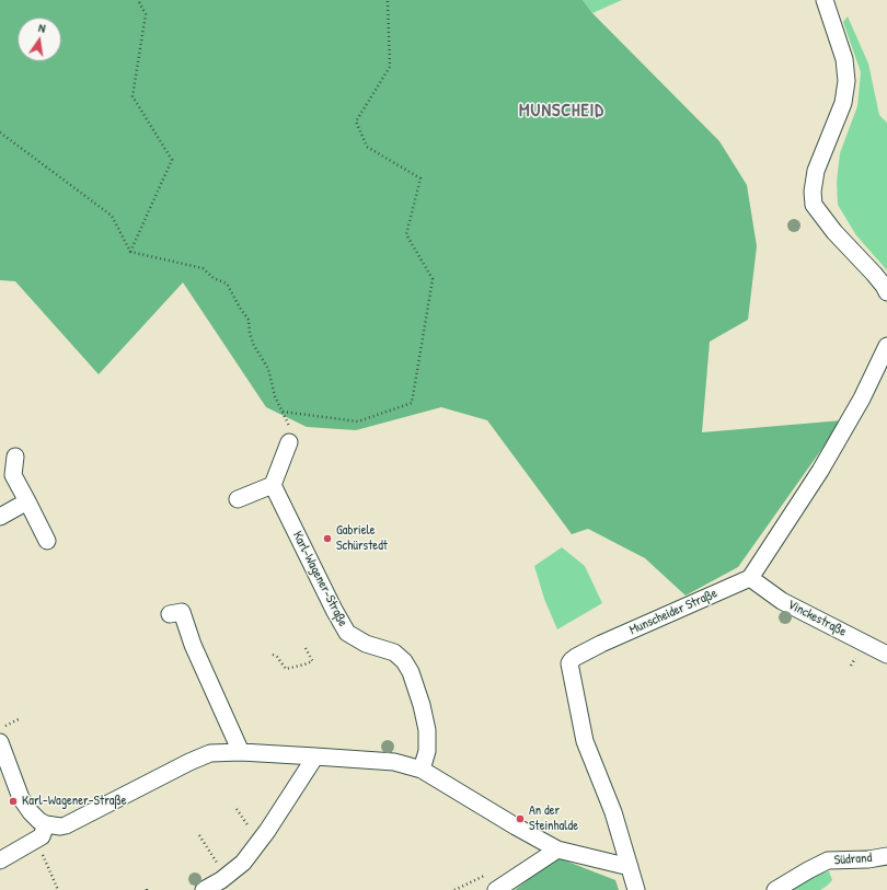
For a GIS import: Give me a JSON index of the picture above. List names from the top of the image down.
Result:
{
  "streets": {
    "street": [
      "Karl-Wagener-Straße",
      "Munscheider Straße",
      "Vinckestraße",
      "Südrand"
    ]
  },
  "crossings": [
    ["Munscheider Straße", "Vinckestraße"]
  ],
  "districts": ["MUNSCHEID"],
  "places": ["Gabriele Schürstedt", "Karl-Wagener-Straße", "An der Steinhalde"],
  "north": "top"
}
